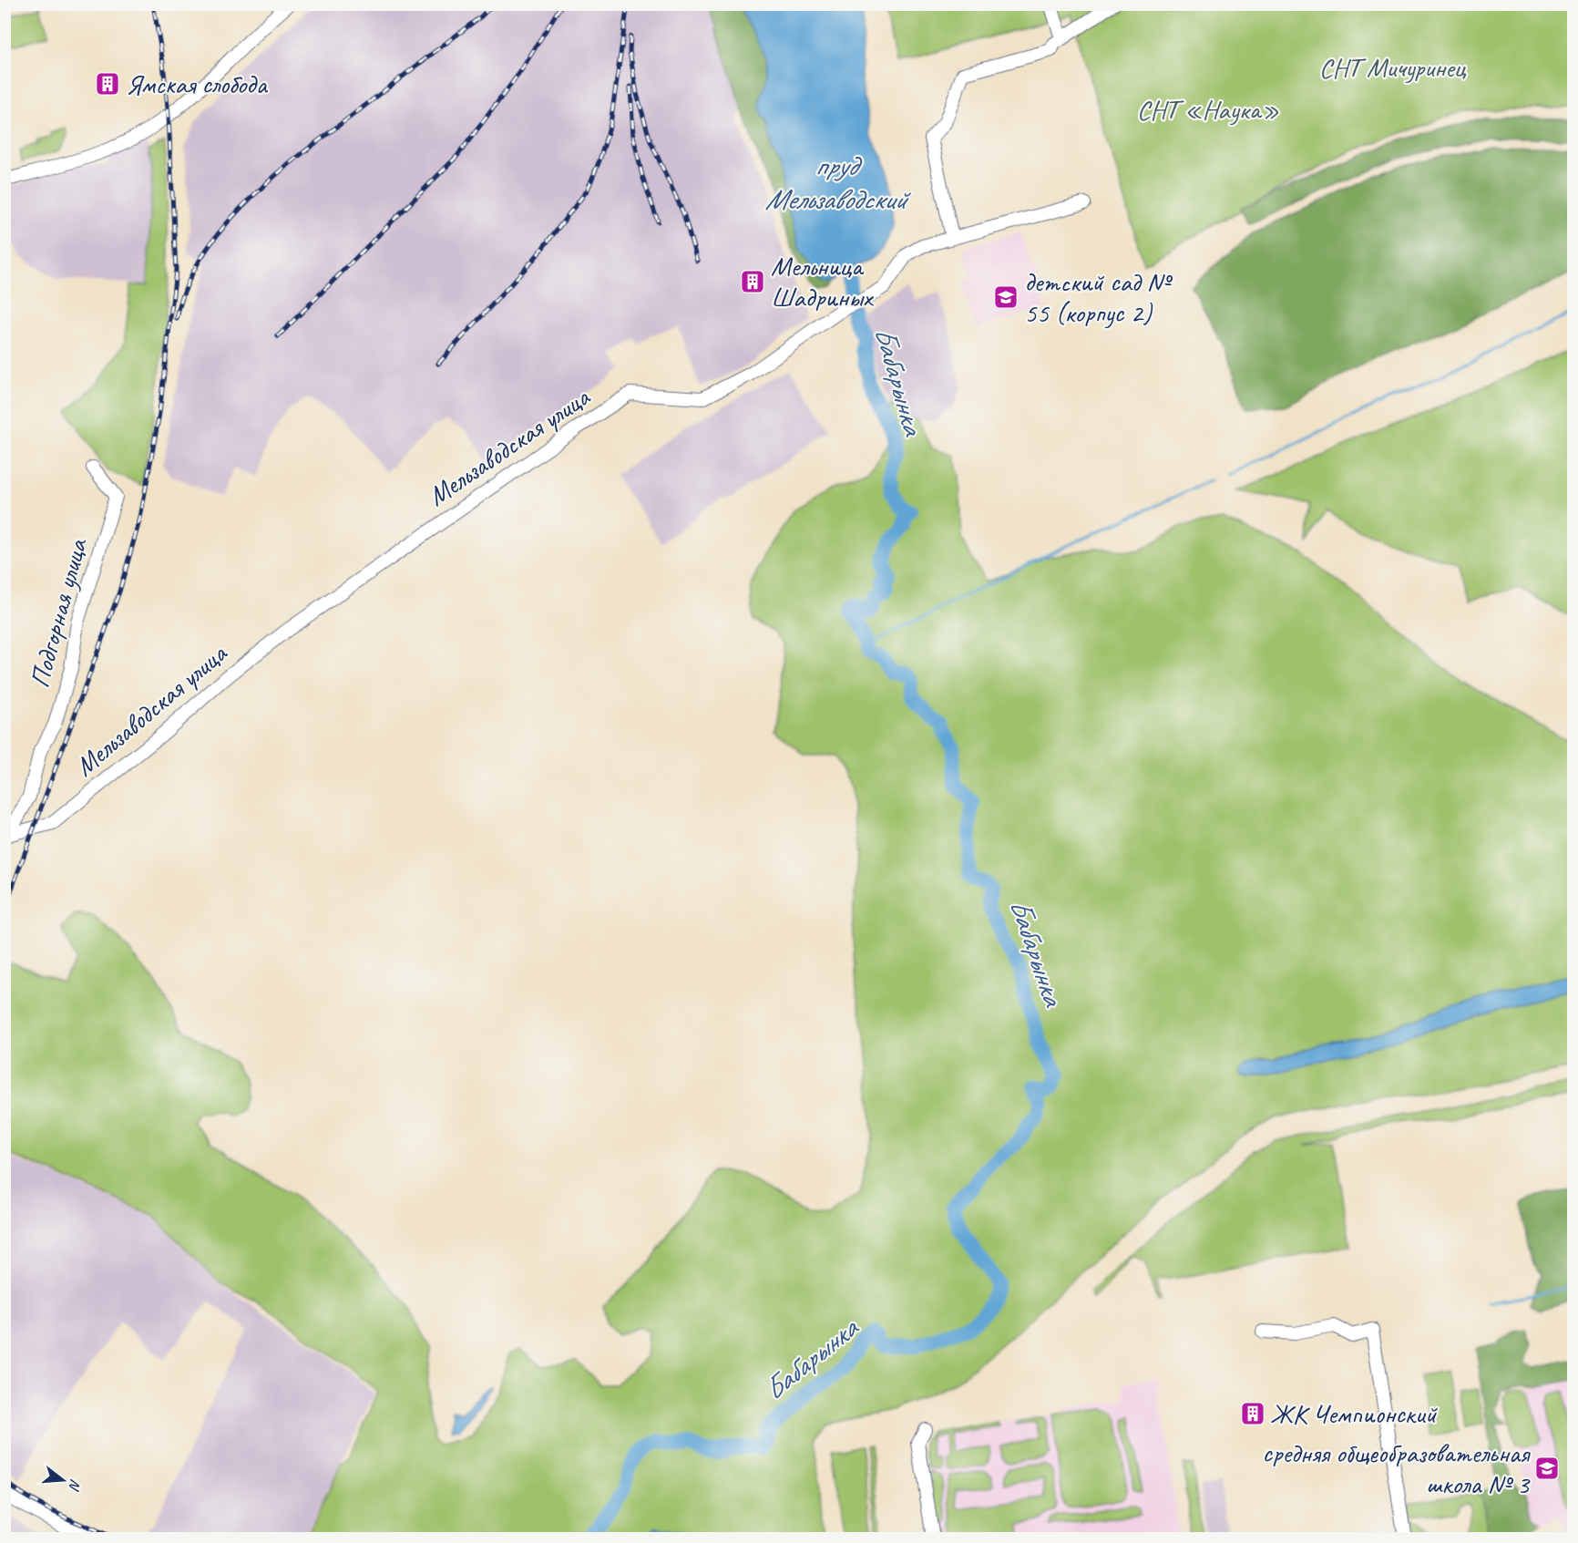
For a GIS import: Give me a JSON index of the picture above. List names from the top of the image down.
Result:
{
  "streets": {
    "street": ["Мельзаводская улица", "Подгорная улица"]
  },
  "crossings": [
    ["Мельзаводская улица", "Подгорная улица"]
  ],
  "water": ["пруд Мельзаводский", "Бабарынка"],
  "parks": ["СНТ Мичуринец", "СНТ «Наука»"],
  "places": {
    "building": ["Ямская слобода", "Мельница Шадриных", "ЖК Чемпионский"],
    "school or university": ["детский сад № 55 (корпус 2)", "средняя общеобразовательная школа № 3"]
  },
  "north": "right"
}
